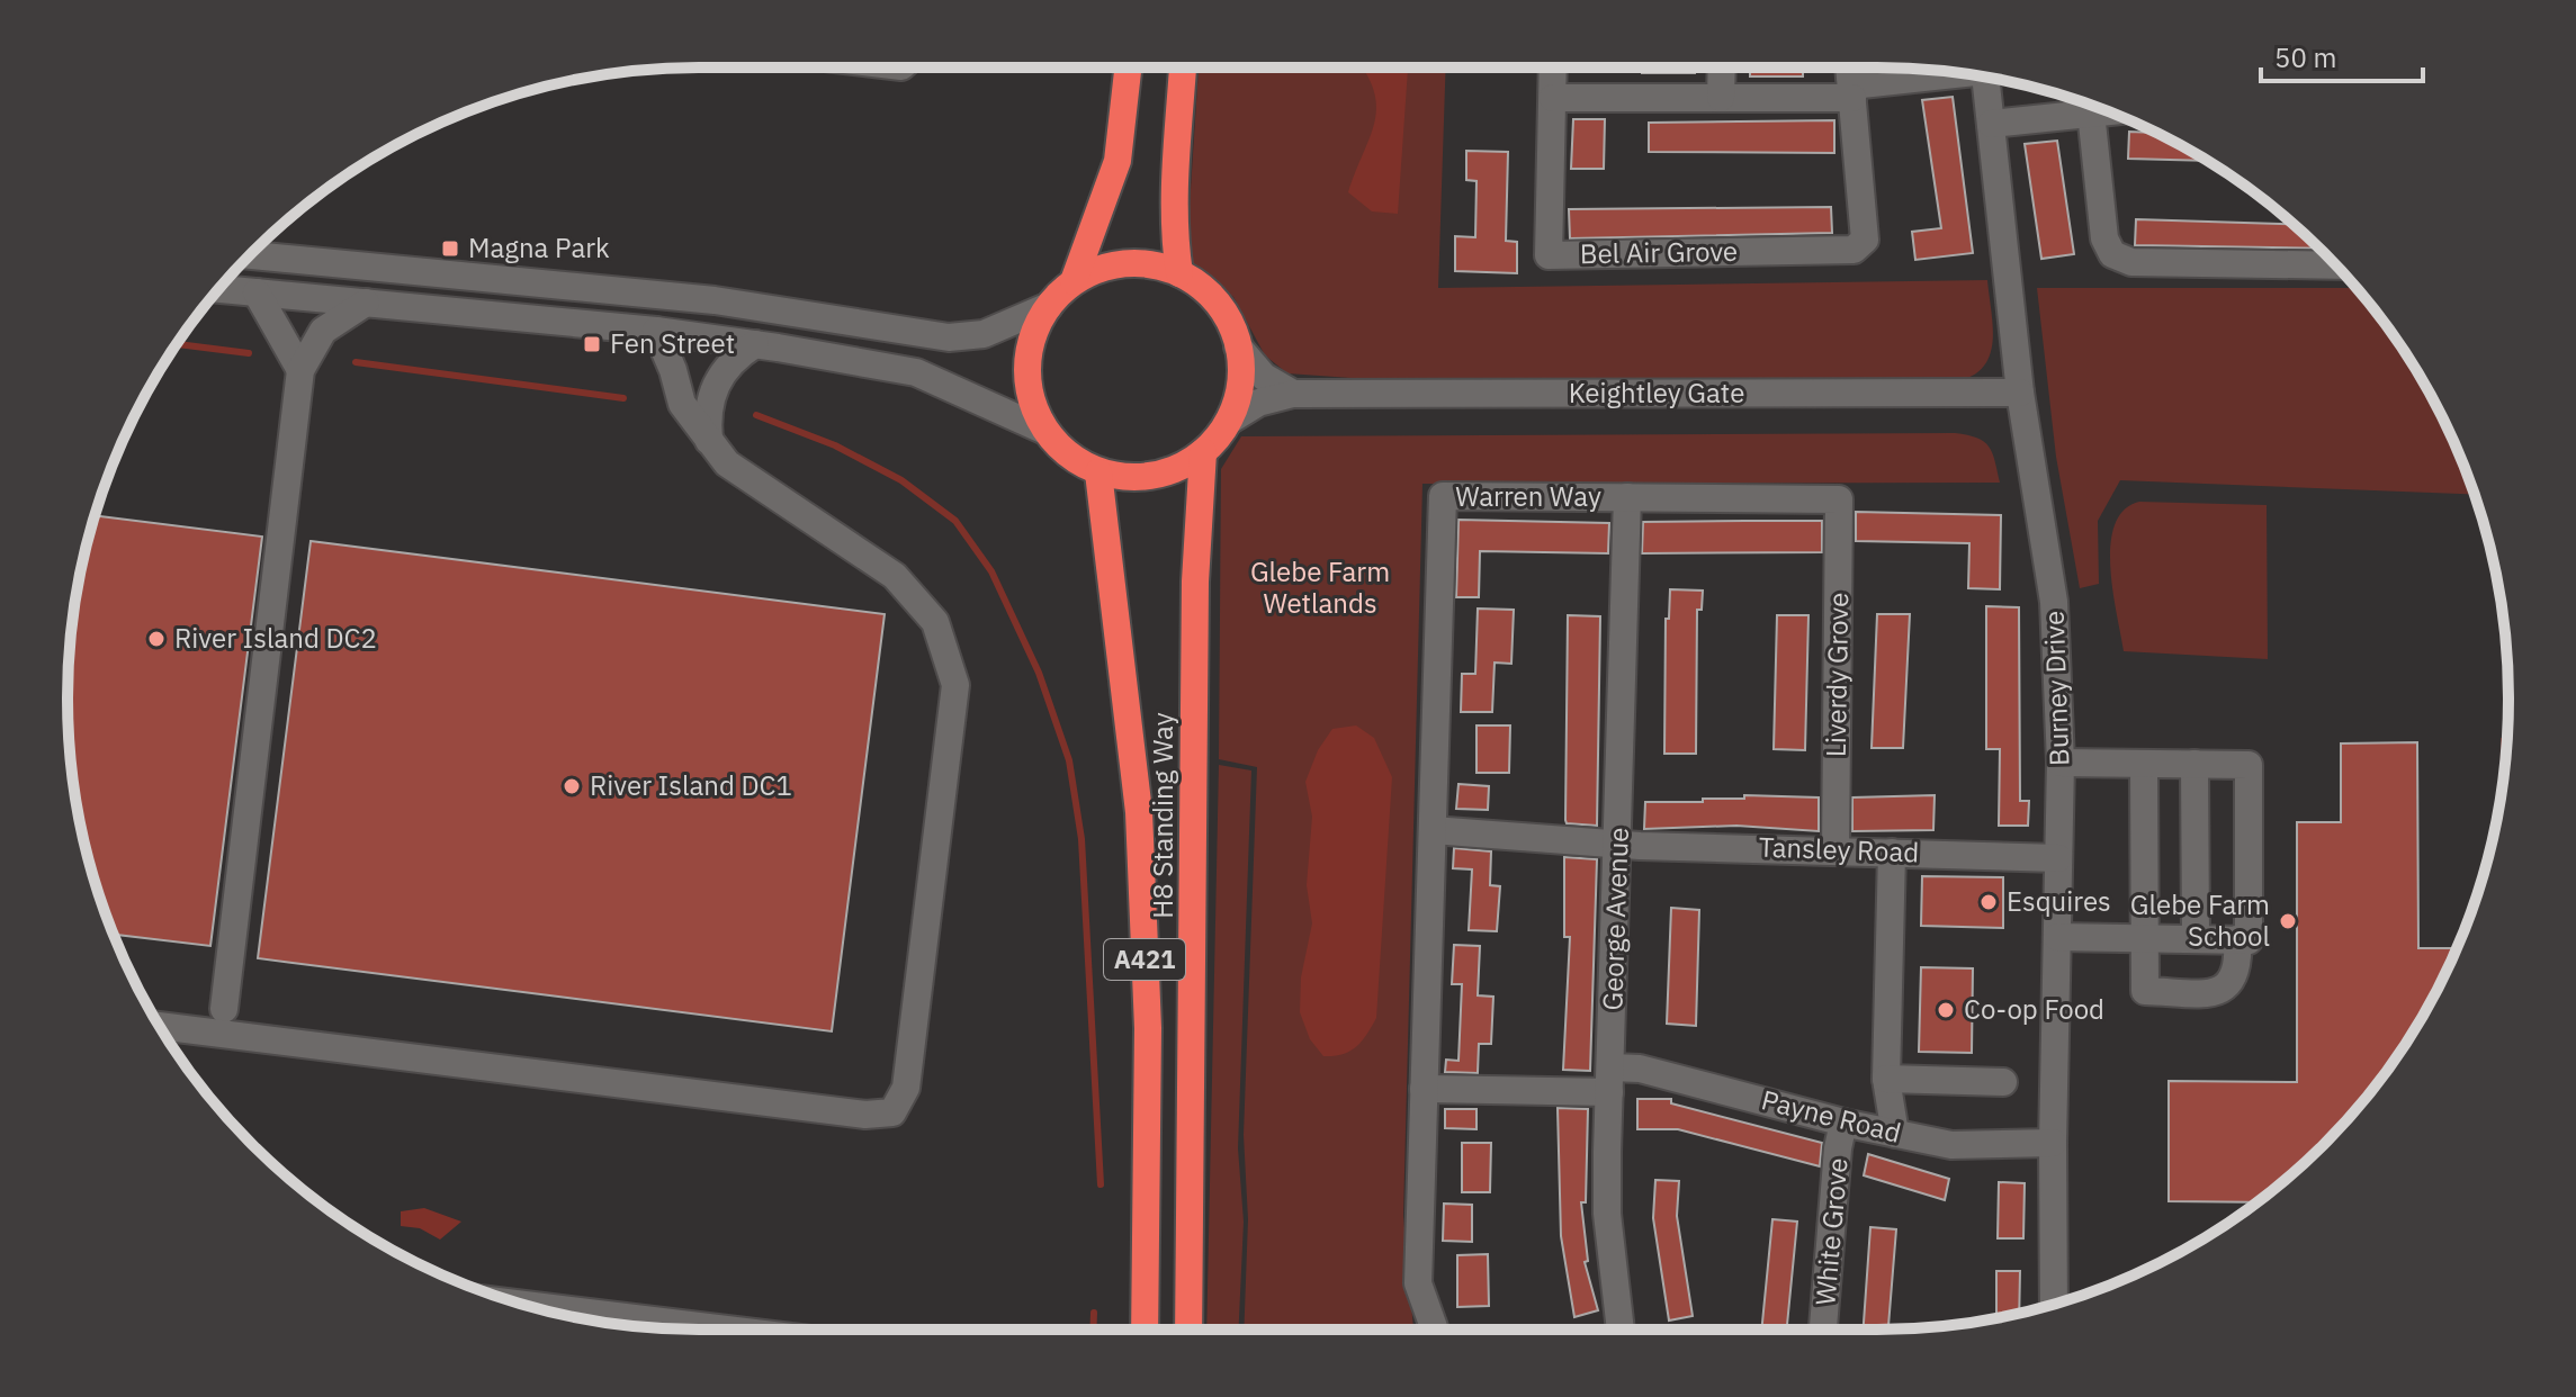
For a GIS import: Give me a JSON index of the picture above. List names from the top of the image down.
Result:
{
  "streets": {
    "highway": ["H8 Standing Way", "A421"],
    "street": [
      "Bel Air Grove",
      "Keightley Gate",
      "Warren Way",
      "Liverdy Grove",
      "Burney Drive",
      "Tansley Road",
      "George Avenue",
      "Payne Road",
      "White Grove"
    ]
  },
  "crossings": [
    ["Keightley Gate", "Burney Drive"],
    ["Keightley Gate", "H8 Standing Way"],
    ["Warren Way", "Liverdy Grove"],
    ["Warren Way", "George Avenue"],
    ["Liverdy Grove", "Tansley Road"],
    ["Burney Drive", "Tansley Road"],
    ["Burney Drive", "Payne Road"],
    ["Tansley Road", "George Avenue"],
    ["George Avenue", "Payne Road"],
    ["Payne Road", "White Grove"]
  ],
  "parks": ["Glebe Farm Wetlands"],
  "places": {
    "transit": ["Magna Park", "Fen Street"],
    "other": [
      "River Island DC2",
      "River Island DC1",
      "Esquires",
      "Glebe Farm School",
      "Co-op Food"
    ]
  },
  "scale_bar": "50 m"
}
